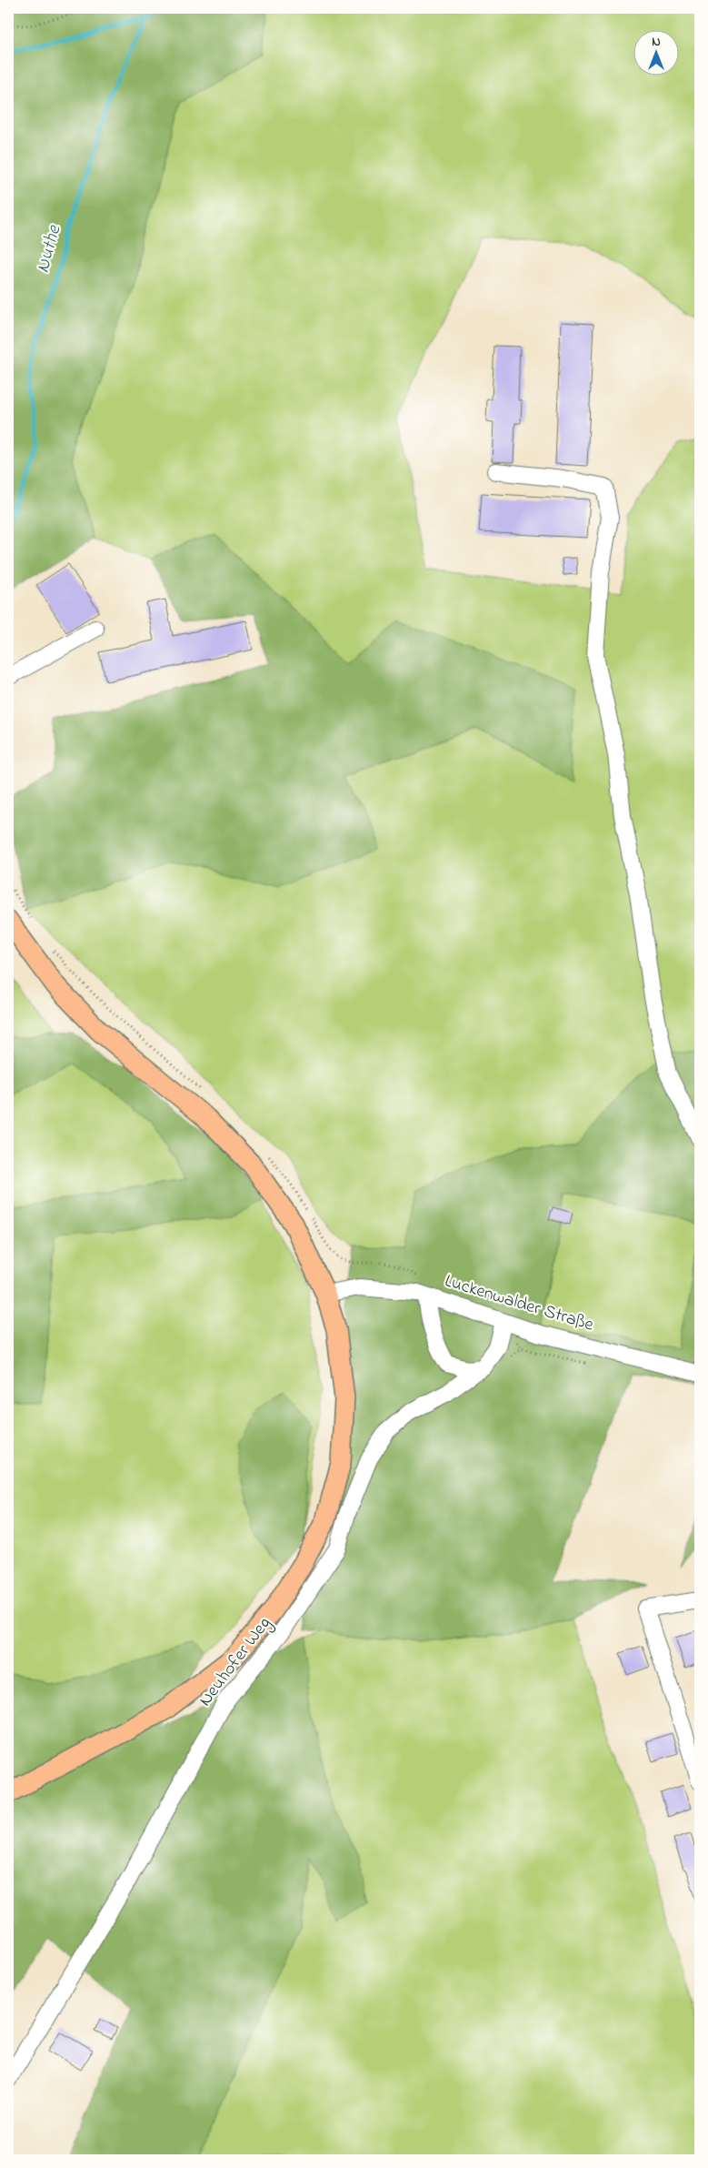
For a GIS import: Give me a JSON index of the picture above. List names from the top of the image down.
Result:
{
  "streets": {
    "street": ["Luckenwalder Straße", "Neuhofer Weg"]
  },
  "crossings": [
    ["Luckenwalder Straße", "Neuhofer Weg"]
  ],
  "water": ["Nuthe"],
  "north": "top"
}
